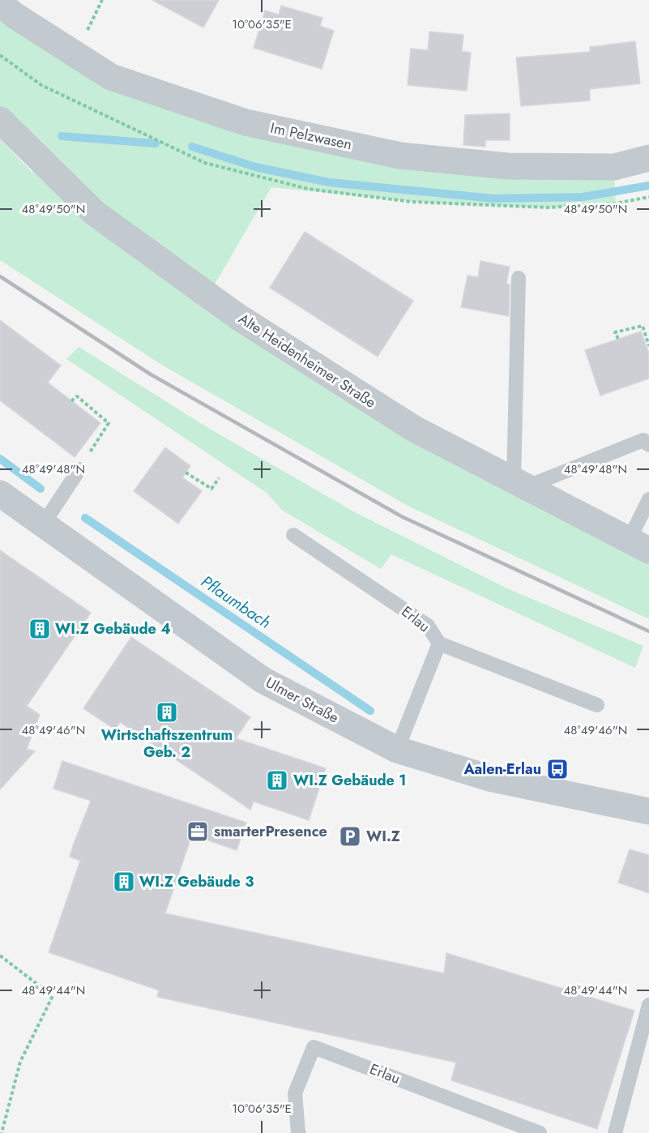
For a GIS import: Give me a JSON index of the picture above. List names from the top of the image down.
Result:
{
  "streets": {
    "street": ["Im Pelzwasen", "Alte Heidenheimer Straße", "Ulmer Straße"],
    "lane": ["Erlau"]
  },
  "crossings": [
    ["Erlau", "Ulmer Straße"]
  ],
  "water": ["Pflaumbach"],
  "places": {
    "building": [
      "WI.Z Gebäude 4",
      "Wirtschaftszentrum Geb. 2",
      "WI.Z Gebäude 1",
      "WI.Z Gebäude 3"
    ],
    "bus stop": ["Aalen-Erlau"],
    "office": ["smarterPresence"],
    "parking": ["WI.Z"]
  },
  "coordinates": [
    "10°06'35\"E",
    "48°49'50\"N",
    "48°49'48\"N",
    "48°49'46\"N",
    "48°49'44\"N"
  ]
}
